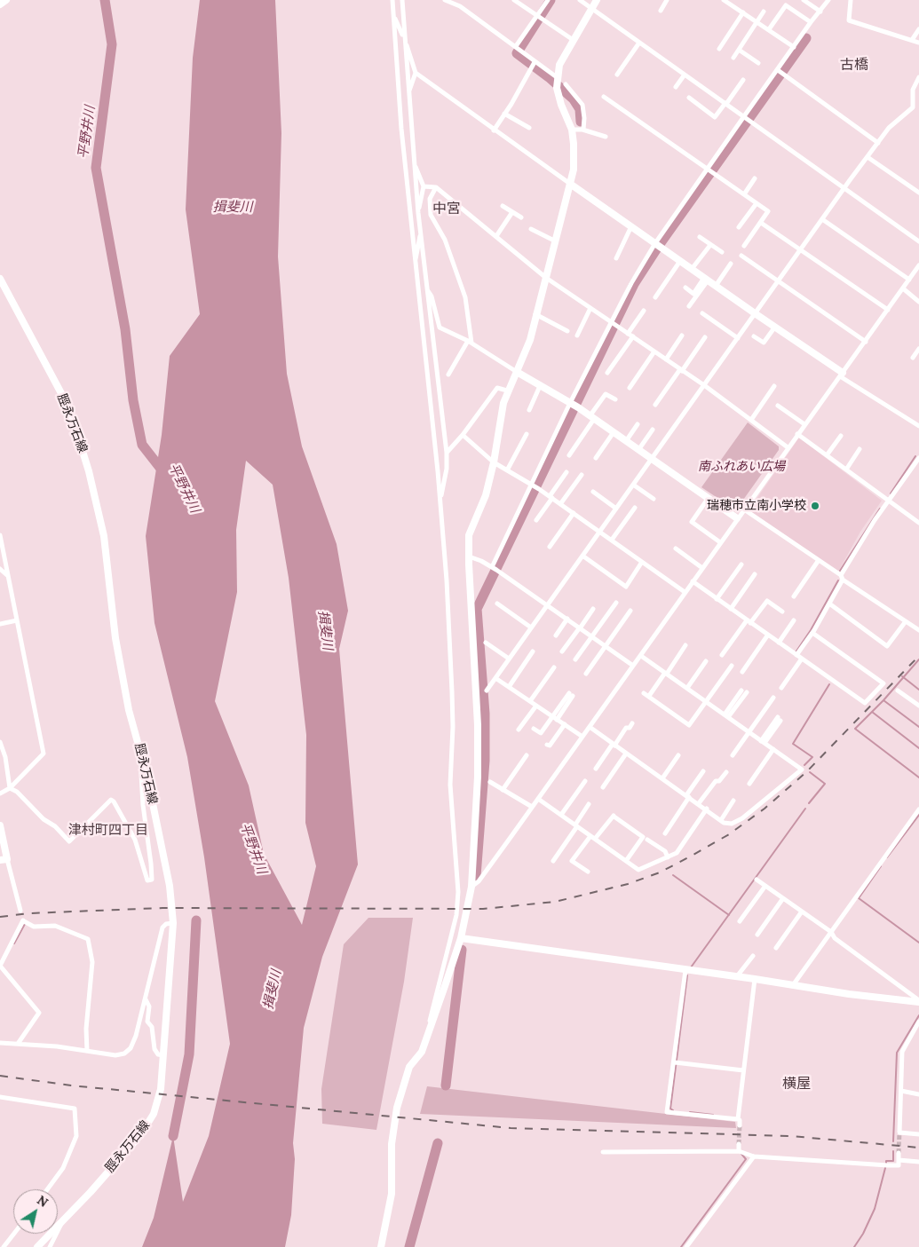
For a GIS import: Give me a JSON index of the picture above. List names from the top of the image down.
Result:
{
  "streets": {
    "street": ["脛永万石線"]
  },
  "districts": [
    "古橋",
    "中宮",
    "津村町四丁目",
    "横屋"
  ],
  "water": ["平野井川", "揖斐川"],
  "parks": ["南ふれあい広場"],
  "places": ["瑞穂市立南小学校"],
  "north": "top right"
}
